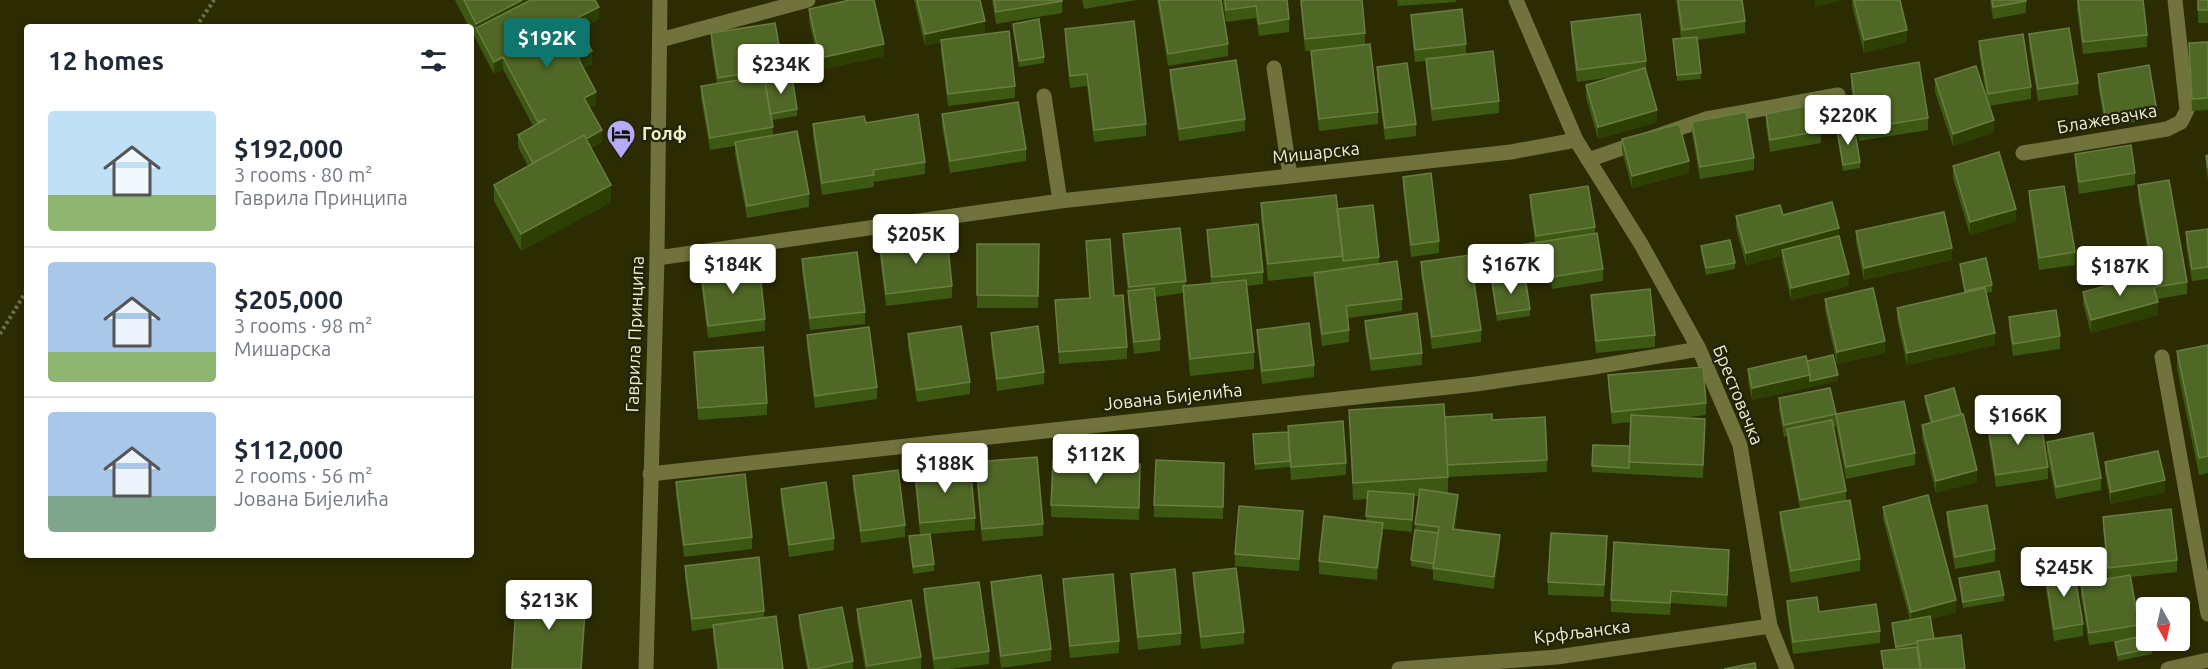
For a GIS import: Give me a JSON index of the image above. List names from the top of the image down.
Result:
{
  "streets": {
    "street": [
      "Блажевачка",
      "Мишарска",
      "Гаврила Принципа",
      "Брестовачка",
      "Јована Бијелића",
      "Крфљанска"
    ]
  },
  "crossings": [
    ["Мишарска", "Гаврила Принципа"],
    ["Мишарска", "Брестовачка"],
    ["Гаврила Принципа", "Јована Бијелића"],
    ["Брестовачка", "Јована Бијелића"],
    ["Брестовачка", "Крфљанска"]
  ],
  "places": {
    "hotel": ["Голф"]
  },
  "north": "bottom",
  "page": {
    "price": [
      "$192K",
      "$234K",
      "$220K",
      "$205K",
      "$184K",
      "$167K",
      "$187K",
      "$166K",
      "$112K",
      "$188K",
      "$245K",
      "$213K"
    ],
    "heading": "12 homes",
    "list": [
      {
        "name": "$192,000",
        "note": "3 rooms · 80 m² · Гаврила Принципа"
      },
      {
        "name": "$205,000",
        "note": "3 rooms · 98 m² · Мишарска"
      },
      {
        "name": "$112,000",
        "note": "2 rooms · 56 m² · Јована Бијелића"
      }
    ]
  }
}
